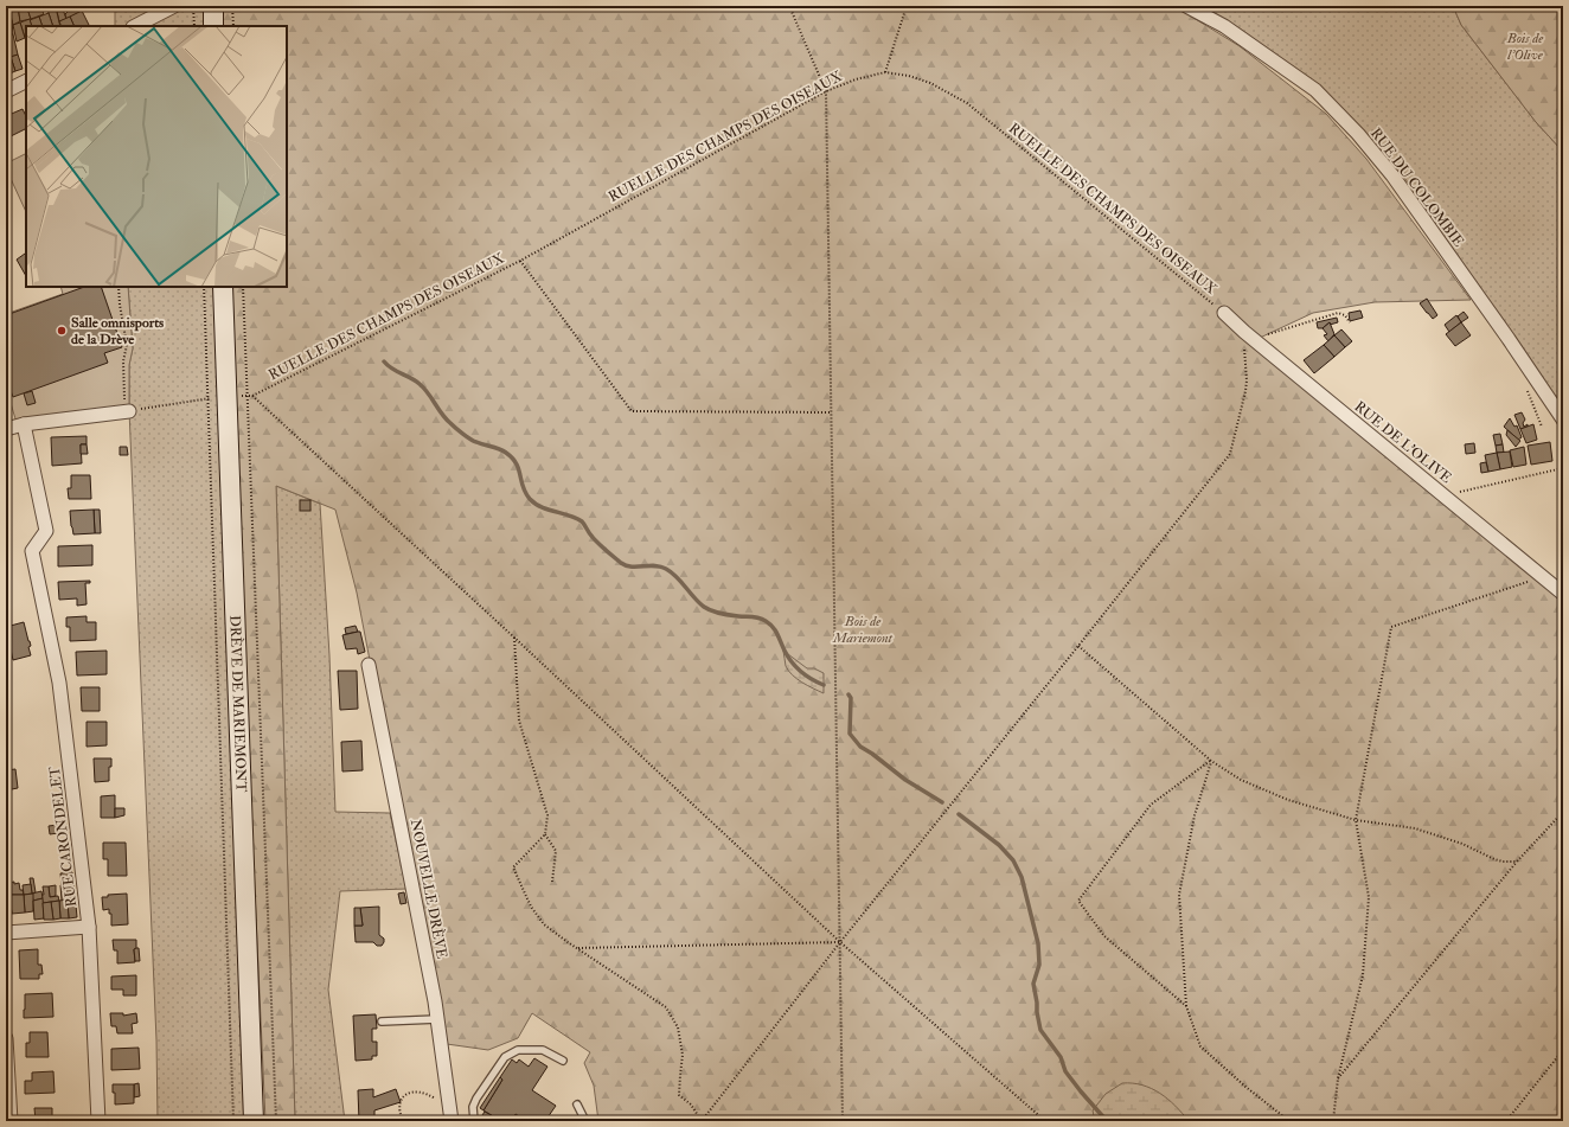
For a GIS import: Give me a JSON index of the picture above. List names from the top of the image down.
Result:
{
  "streets": {
    "street": [
      "RUE DU COLOMBIE",
      "RUE DE L'OLIVE",
      "DRÈVE DE MARIEMONT",
      "RUE CARONDELET",
      "NOUVELLE DRÈVE"
    ],
    "path": ["RUELLE DES CHAMPS DES OISEAUX"]
  },
  "crossings": [
    ["RUELLE DES CHAMPS DES OISEAUX", "RUE DE L'OLIVE"],
    ["RUELLE DES CHAMPS DES OISEAUX", "DRÈVE DE MARIEMONT"]
  ],
  "parks": ["Bois de l'Olive", "Bois de Mariemont"],
  "places": ["Salle omnisports de la Drève"]
}
